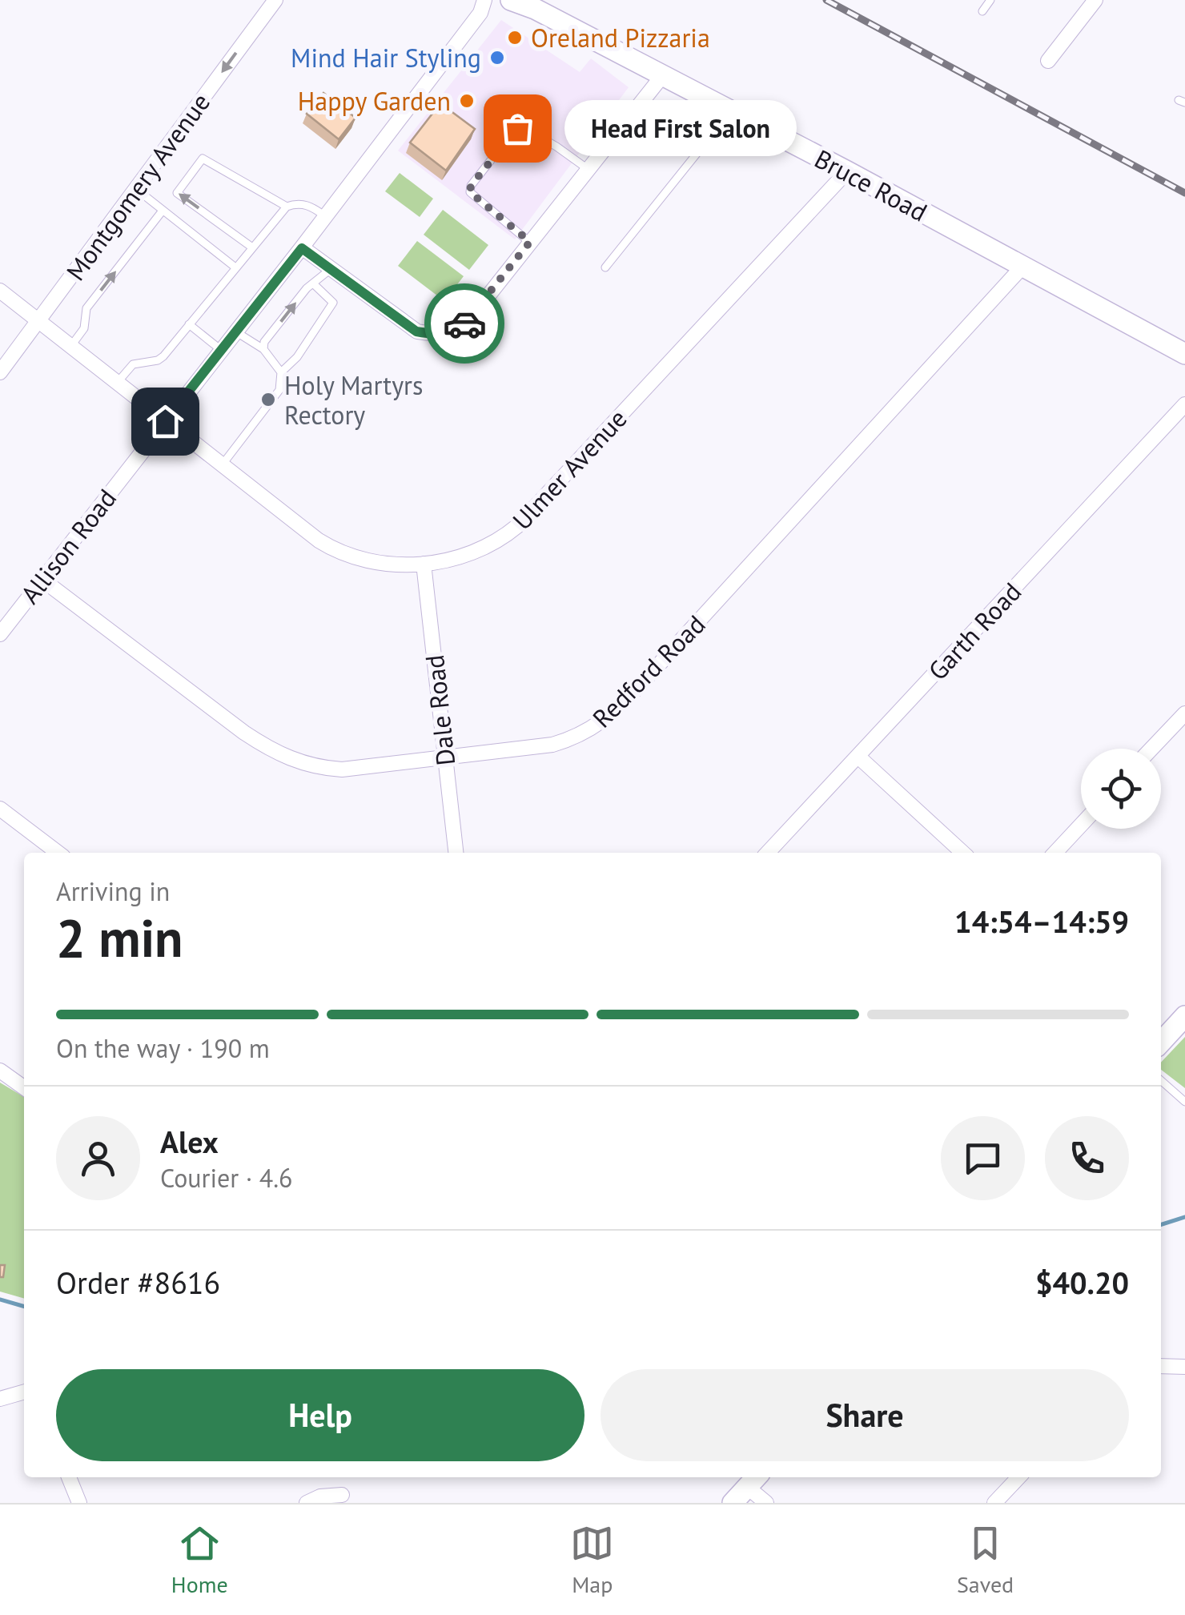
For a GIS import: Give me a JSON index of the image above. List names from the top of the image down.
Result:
{
  "streets": {
    "street": [
      "Bruce Road",
      "Montgomery Avenue",
      "Ulmer Avenue",
      "Allison Road",
      "Garth Road",
      "Redford Road",
      "Dale Road"
    ]
  },
  "crossings": [
    ["Bruce Road", "Ulmer Avenue"],
    ["Bruce Road", "Redford Road"],
    ["Montgomery Avenue", "Ulmer Avenue"],
    ["Ulmer Avenue", "Allison Road"],
    ["Ulmer Avenue", "Dale Road"],
    ["Allison Road", "Redford Road"],
    ["Redford Road", "Dale Road"]
  ],
  "one_way": ["Montgomery Avenue"],
  "places": [
    "Oreland Pizzaria",
    "Mind Hair Styling",
    "Happy Garden",
    "Head First Salon",
    "Holy Martyrs Rectory"
  ],
  "page": {
    "bubble": "Head First Salon",
    "heading": ["2 min", "Arriving in", "14:54–14:59"],
    "panel": [
      "Alex",
      "Courier · 4.6",
      "Order #8616",
      "$40.20"
    ],
    "bar": "On the way · 190 m",
    "buttons": ["Help", "Share"],
    "tabs": ["Home", "Map", "Saved"]
  }
}
